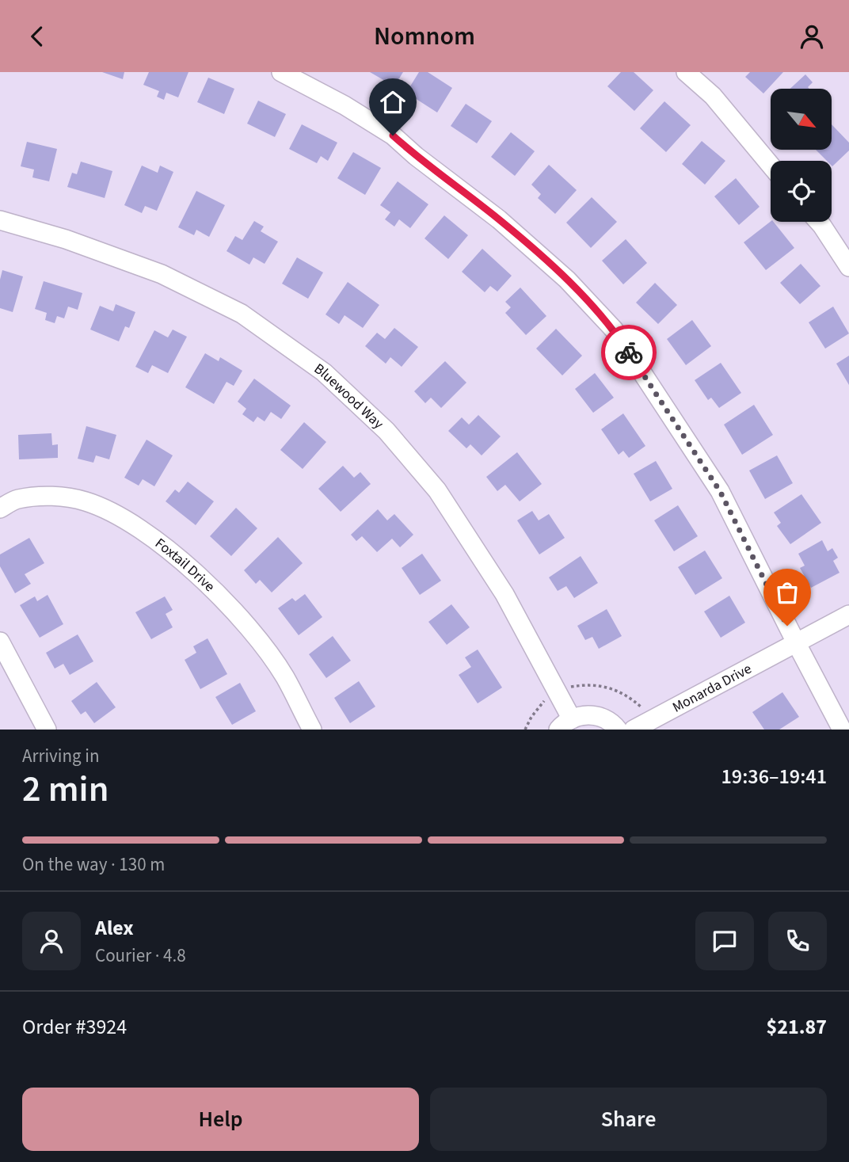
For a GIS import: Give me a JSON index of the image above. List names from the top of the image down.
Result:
{
  "streets": {
    "street": ["Bluewood Way", "Foxtail Drive", "Monarda Drive"]
  },
  "north": "bottom right",
  "page": {
    "header": "Nomnom",
    "heading": ["2 min", "Arriving in", "19:36–19:41"],
    "panel": [
      "Alex",
      "Courier · 4.8",
      "Order #3924",
      "$21.87"
    ],
    "bar": "On the way · 130 m",
    "buttons": ["Help", "Share"]
  }
}
